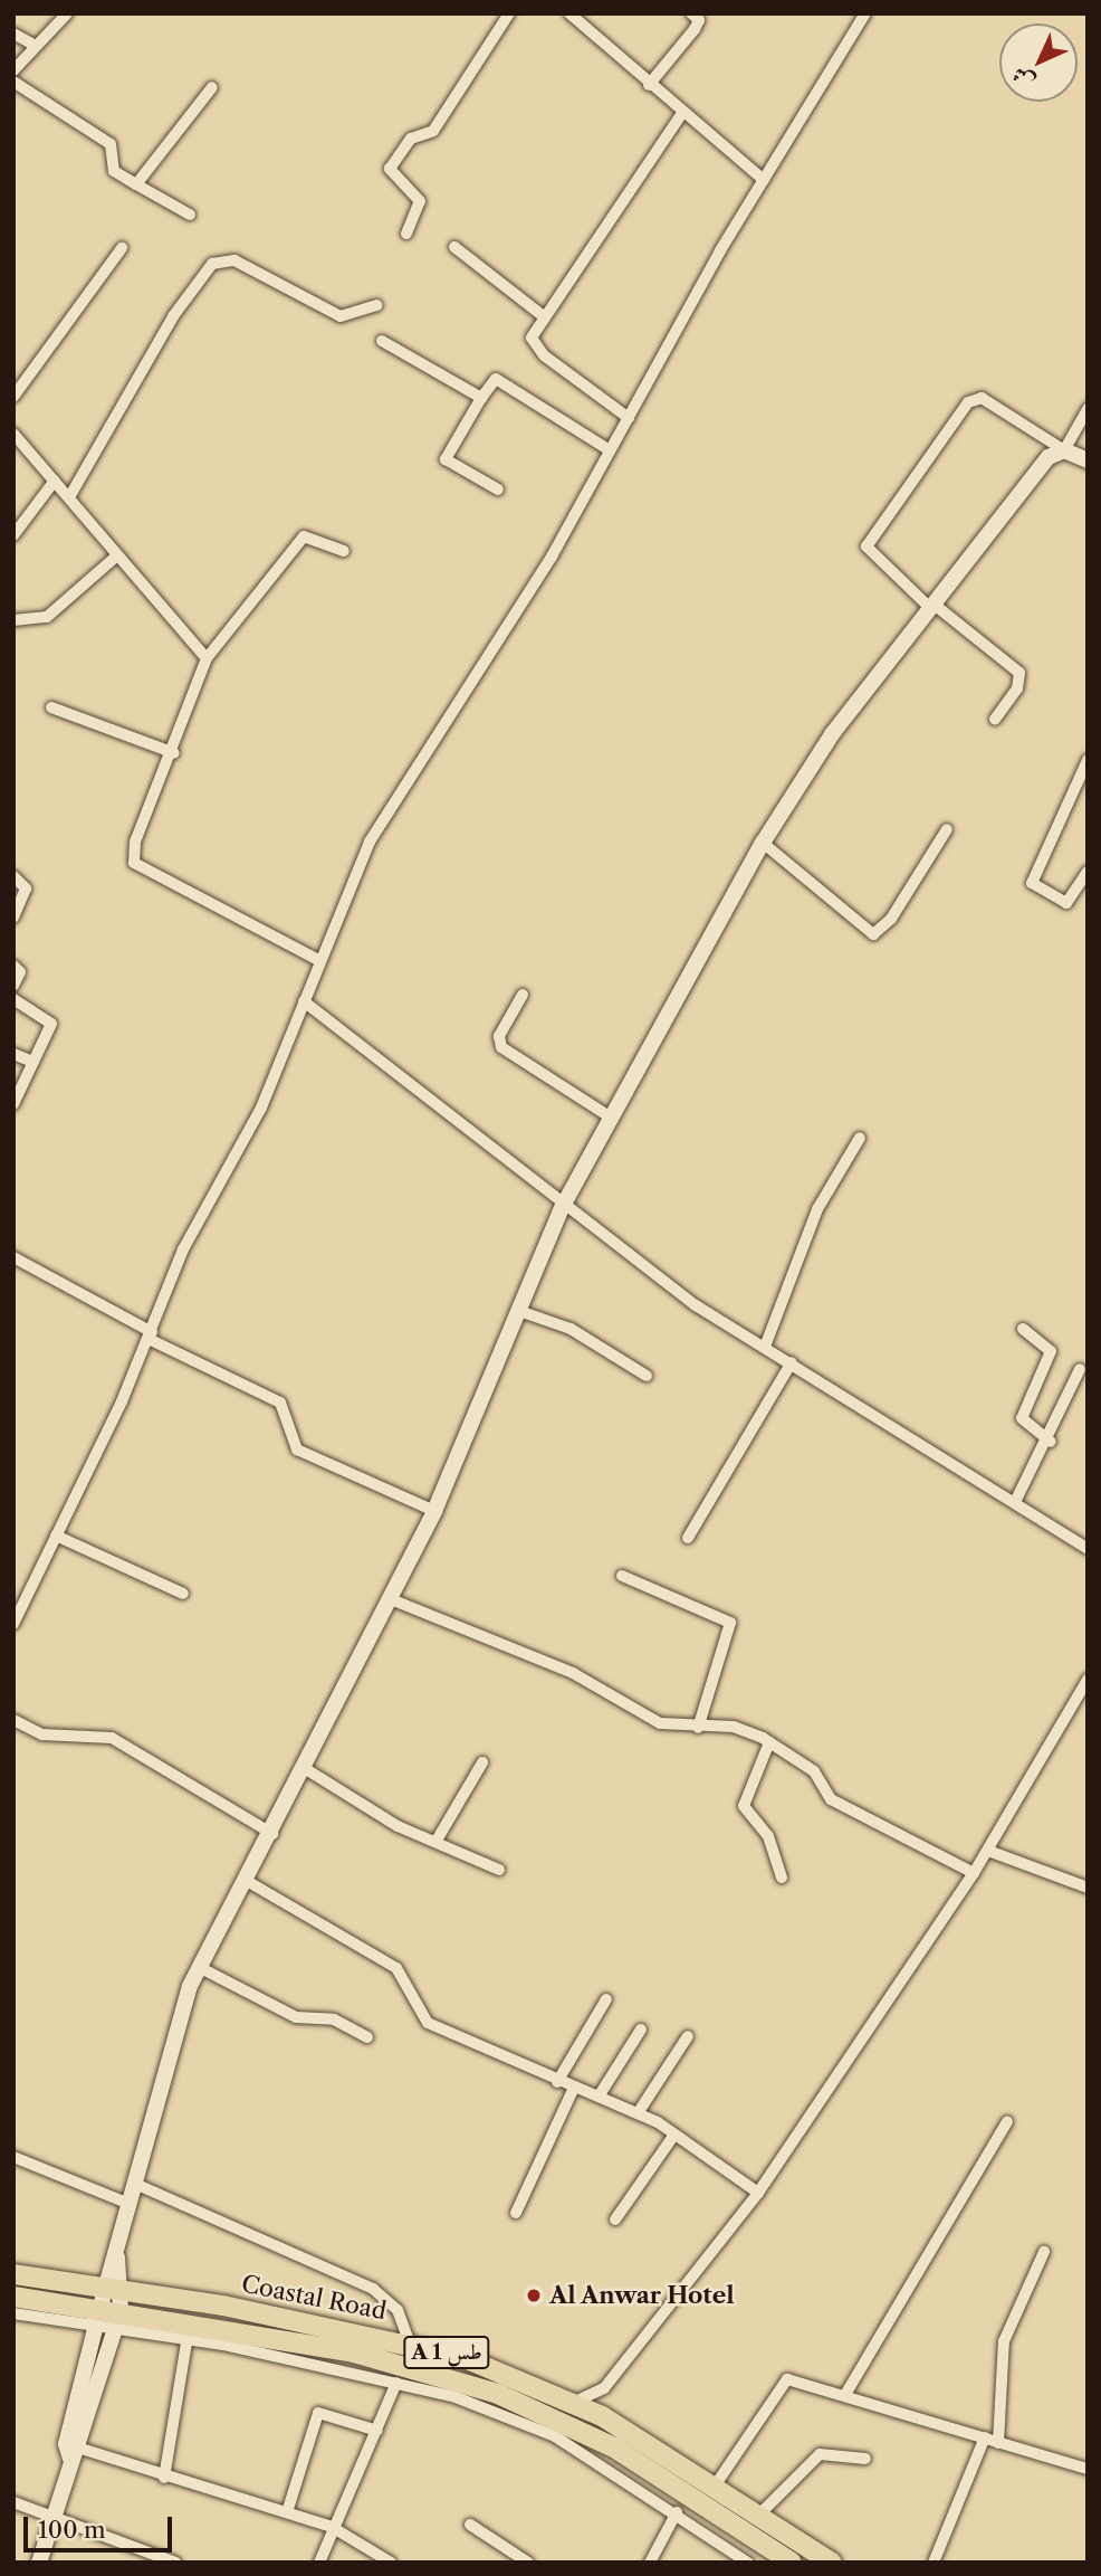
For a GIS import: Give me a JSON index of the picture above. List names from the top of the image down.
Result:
{
  "streets": {
    "highway": ["Coastal Road", "A 1 طس"]
  },
  "places": ["Al Anwar Hotel"],
  "scale_bar": "100 m",
  "north": "bottom left"
}
